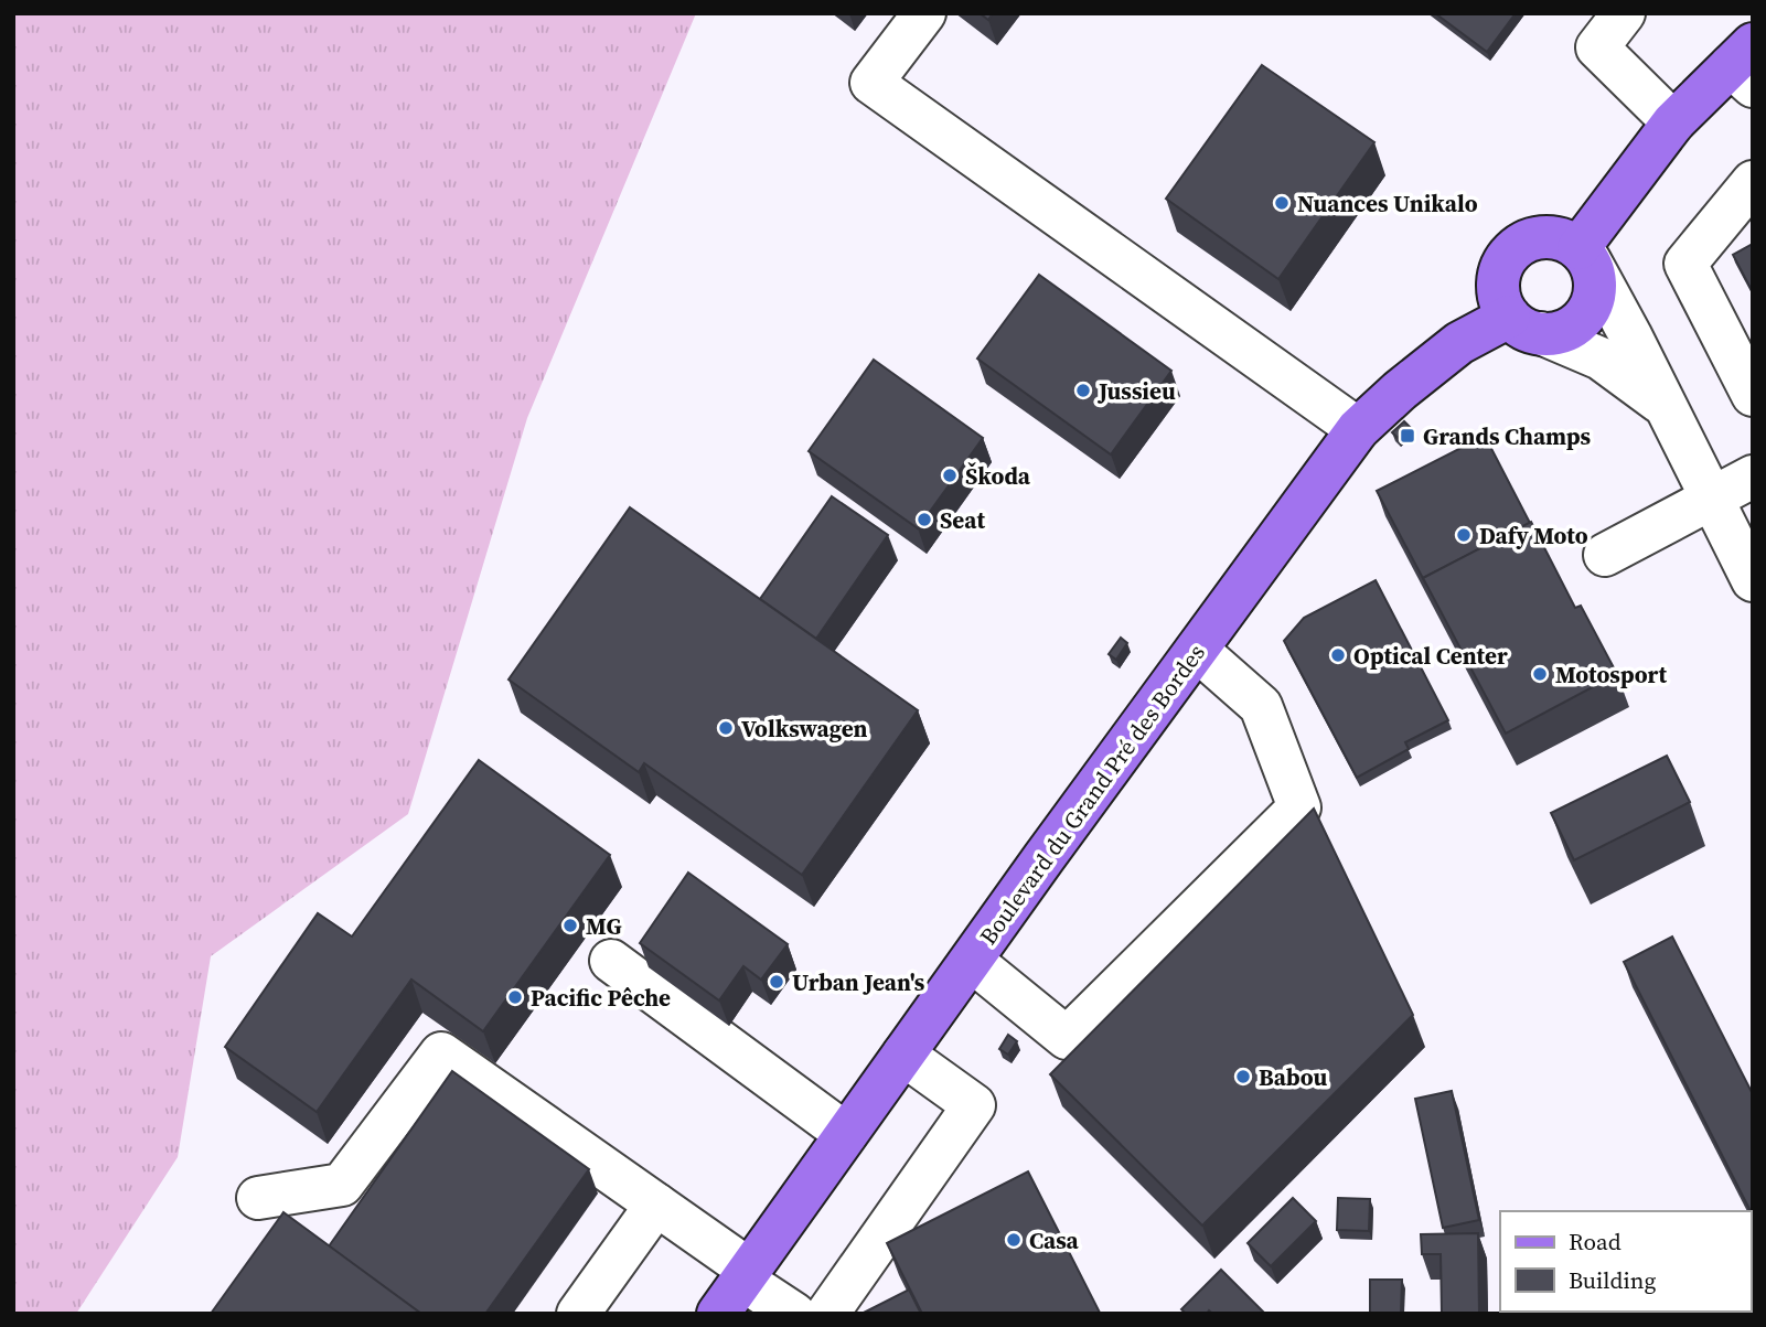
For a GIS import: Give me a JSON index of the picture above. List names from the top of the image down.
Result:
{
  "streets": {
    "main road": ["Boulevard du Grand Pré des Bordes"]
  },
  "places": {
    "other": [
      "Nuances Unikalo",
      "Jussieu",
      "Škoda",
      "Seat",
      "Dafy Moto",
      "Optical Center",
      "Motosport",
      "Volkswagen",
      "MG",
      "Urban Jean's",
      "Pacific Pêche",
      "Babou",
      "Casa"
    ],
    "transit": ["Grands Champs"]
  },
  "legend": ["Road", "Building"]
}
